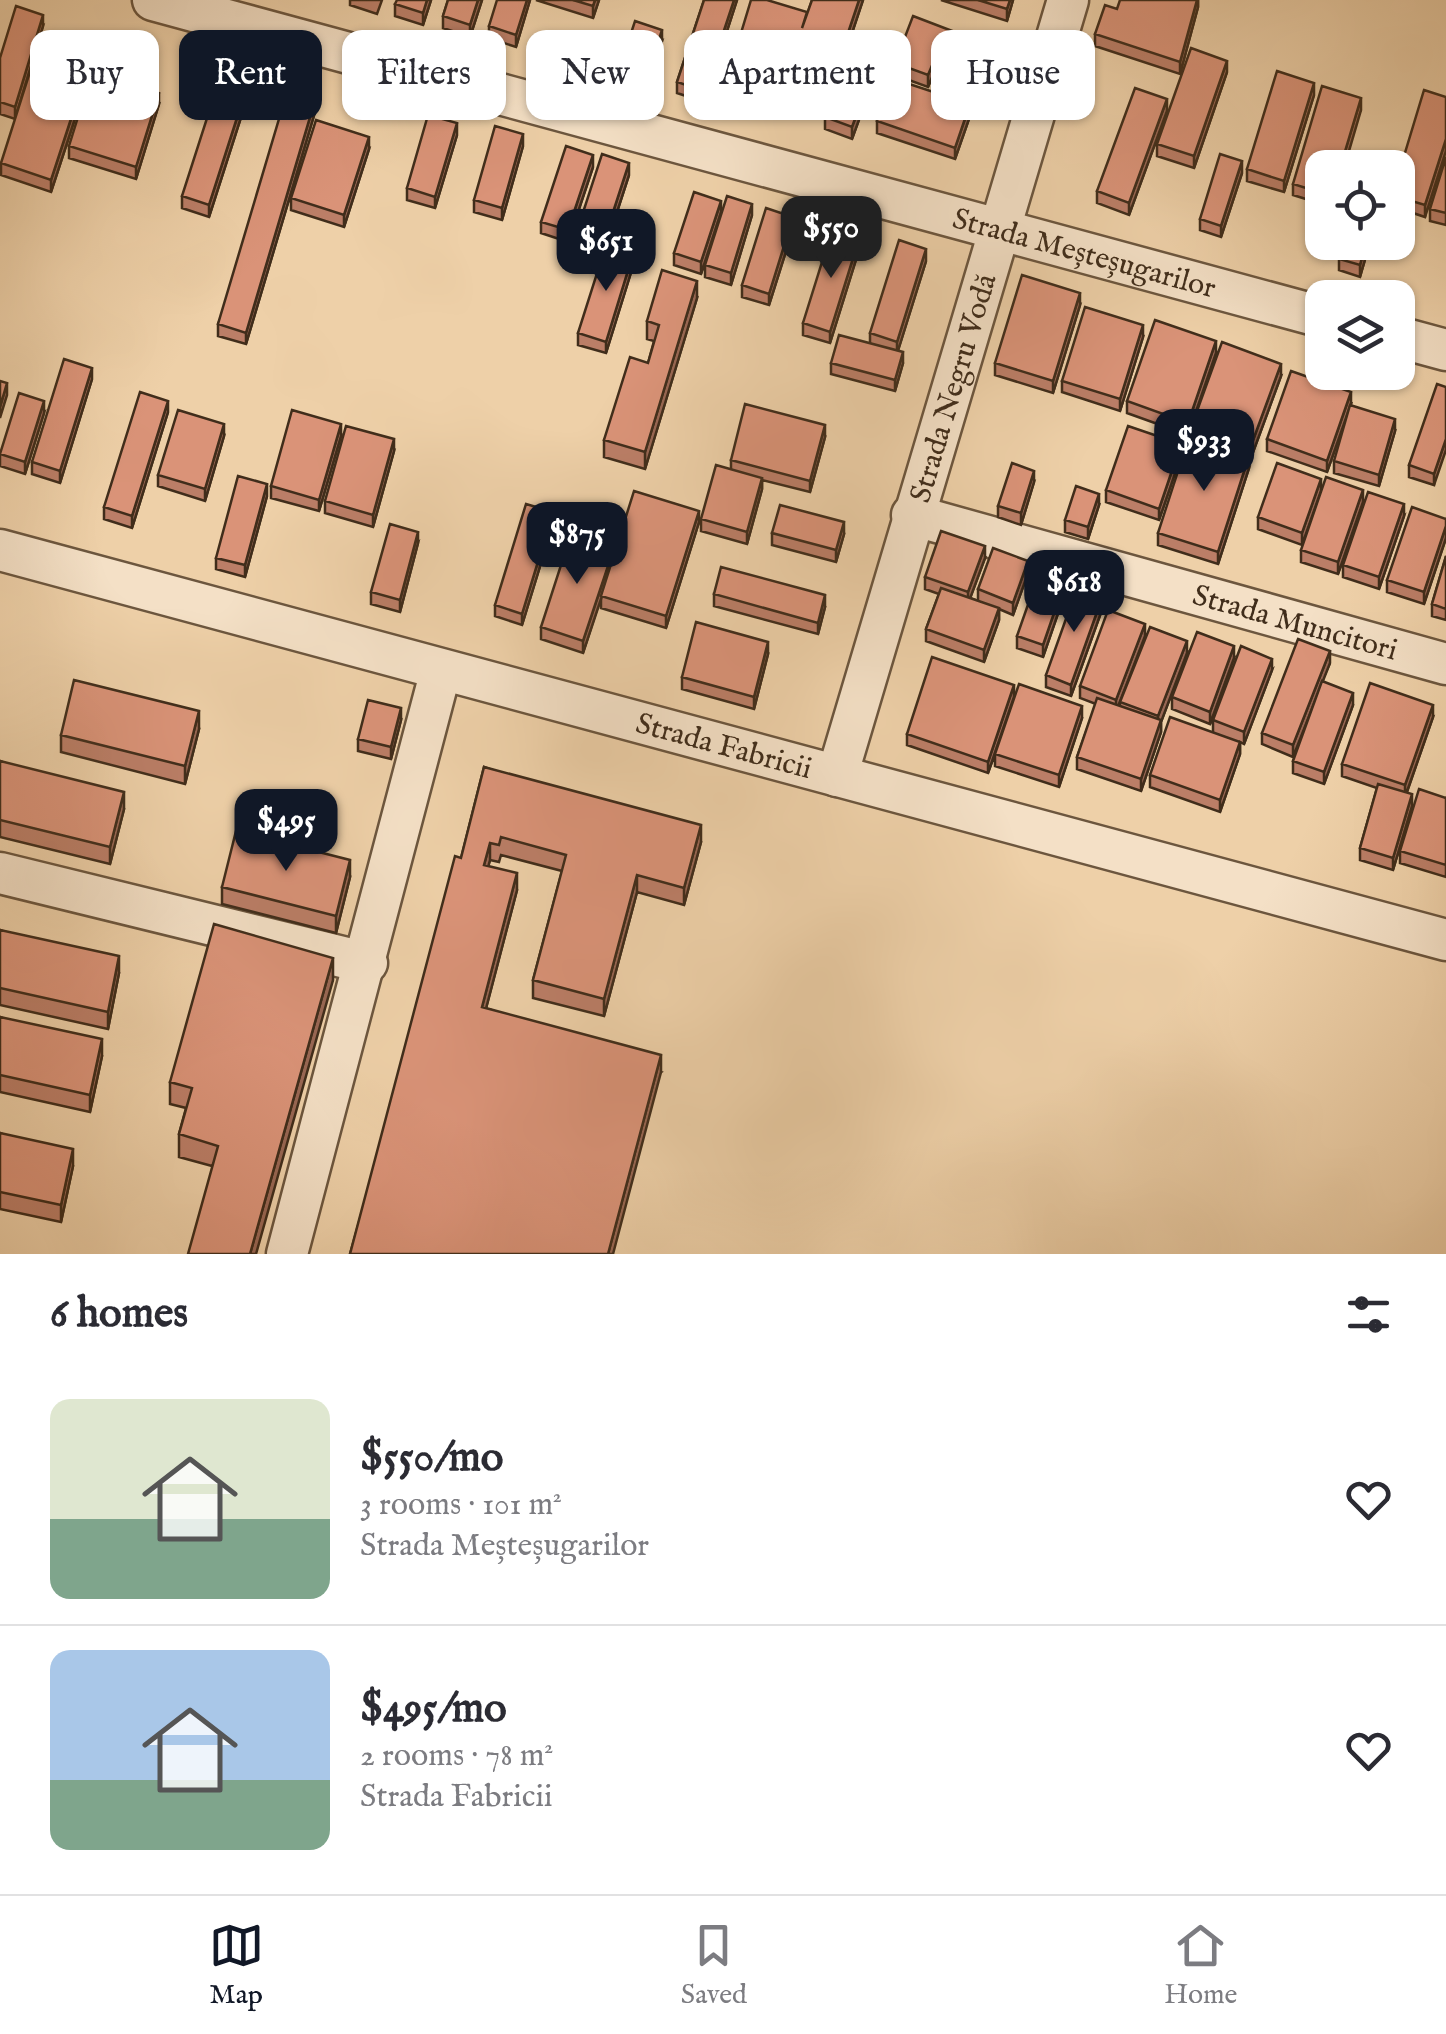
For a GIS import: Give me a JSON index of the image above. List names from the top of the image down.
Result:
{
  "streets": {
    "street": [
      "Strada Meșteșugarilor",
      "Strada Negru Vodă",
      "Strada Muncitori",
      "Strada Fabricii"
    ]
  },
  "crossings": [
    ["Strada Meșteșugarilor", "Strada Negru Vodă"],
    ["Strada Negru Vodă", "Strada Muncitori"],
    ["Strada Negru Vodă", "Strada Fabricii"]
  ],
  "page": {
    "chip": [
      "Buy",
      "Rent",
      "Filters",
      "New",
      "Apartment",
      "House"
    ],
    "price": [
      "$550",
      "$651",
      "$933",
      "$875",
      "$618",
      "$495"
    ],
    "heading": "6 homes",
    "list": [
      {
        "name": "$550/mo",
        "note": "3 rooms · 101 m² · Strada Meșteșugarilor"
      },
      {
        "name": "$495/mo",
        "note": "2 rooms · 78 m² · Strada Fabricii"
      }
    ],
    "tabs": ["Map", "Saved", "Home"]
  }
}
